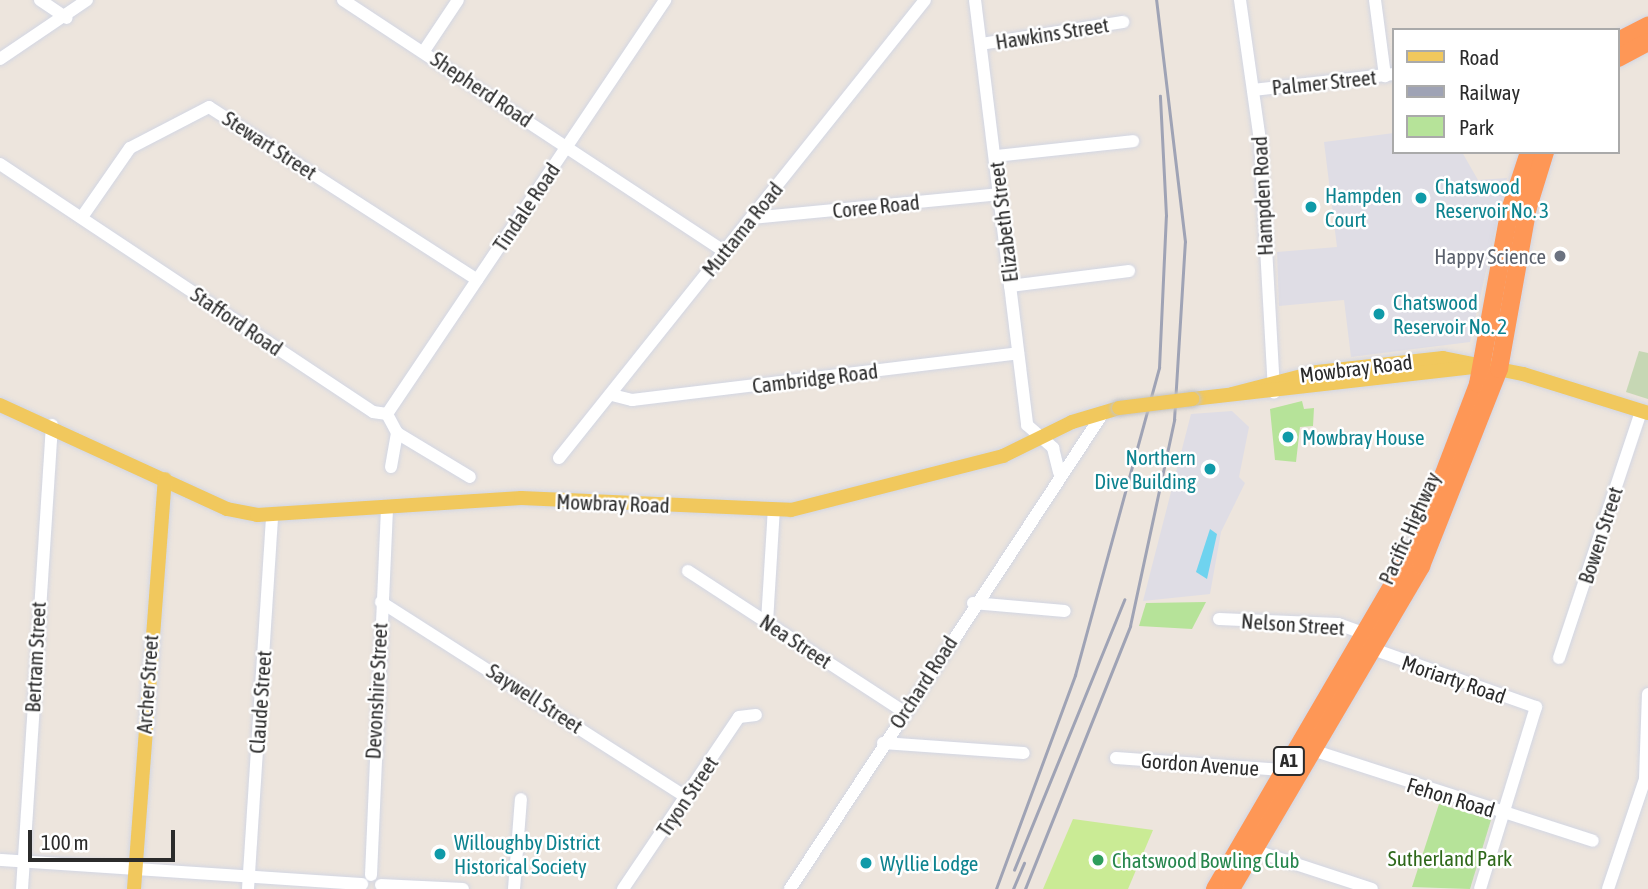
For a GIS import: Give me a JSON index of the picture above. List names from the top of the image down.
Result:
{
  "streets": {
    "highway": ["Pacific Highway", "A1"],
    "main road": ["Mowbray Road", "Archer Street"],
    "street": [
      "Hawkins Street",
      "Palmer Street",
      "Shepherd Road",
      "Stewart Street",
      "Hampden Road",
      "Coree Road",
      "Tindale Road",
      "Elizabeth Street",
      "Muttama Road",
      "Stafford Road",
      "Cambridge Road",
      "Bowen Street",
      "Nelson Street",
      "Nea Street",
      "Bertram Street",
      "Moriarty Road",
      "Orchard Road",
      "Devonshire Street",
      "Saywell Street",
      "Claude Street",
      "Gordon Avenue",
      "Tryon Street",
      "Fehon Road"
    ]
  },
  "crossings": [
    ["Hawkins Street", "Elizabeth Street"],
    ["Palmer Street", "Hampden Road"],
    ["Shepherd Road", "Tindale Road"],
    ["Shepherd Road", "Muttama Road"],
    ["Stewart Street", "Tindale Road"],
    ["Stewart Street", "Stafford Road"],
    ["Hampden Road", "Mowbray Road"],
    ["Coree Road", "Elizabeth Street"],
    ["Coree Road", "Muttama Road"],
    ["Tindale Road", "Stafford Road"],
    ["Elizabeth Street", "Mowbray Road"],
    ["Elizabeth Street", "Cambridge Road"],
    ["Muttama Road", "Cambridge Road"],
    ["Mowbray Road", "Pacific Highway"],
    ["Mowbray Road", "Bowen Street"],
    ["Mowbray Road", "Bertram Street"],
    ["Mowbray Road", "Orchard Road"],
    ["Mowbray Road", "Archer Street"],
    ["Mowbray Road", "Devonshire Street"],
    ["Mowbray Road", "Claude Street"],
    ["Pacific Highway", "Nelson Street"],
    ["Pacific Highway", "Moriarty Road"],
    ["Pacific Highway", "Gordon Avenue"],
    ["Pacific Highway", "Fehon Road"],
    ["Nelson Street", "Moriarty Road"],
    ["Nea Street", "Orchard Road"],
    ["Moriarty Road", "Fehon Road"],
    ["Devonshire Street", "Saywell Street"],
    ["Saywell Street", "Tryon Street"]
  ],
  "parks": ["Sutherland Park"],
  "places": [
    "Chatswood Reservoir No. 3",
    "Hampden Court",
    "Happy Science",
    "Chatswood Reservoir No. 2",
    "Mowbray House",
    "Northern Dive Building",
    "Willoughby District Historical Society",
    "Chatswood Bowling Club",
    "Wyllie Lodge"
  ],
  "legend": ["Road", "Railway", "Park"],
  "scale_bar": "100 m"
}
